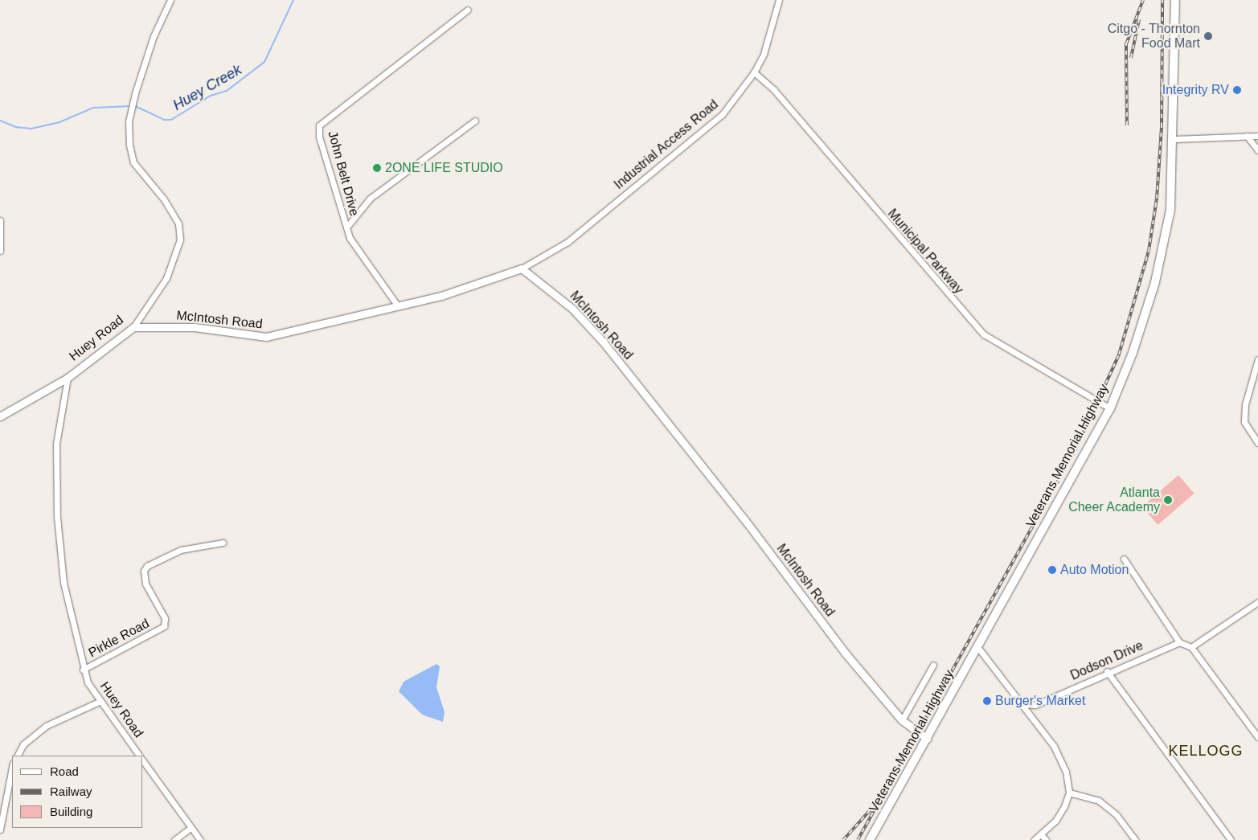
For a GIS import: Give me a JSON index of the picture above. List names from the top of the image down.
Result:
{
  "streets": {
    "main road": ["Veterans Memorial Highway"],
    "street": [
      "Industrial Access Road",
      "John Belt Drive",
      "Municipal Parkway",
      "McIntosh Road",
      "Huey Road",
      "Pirkle Road",
      "Dodson Drive"
    ]
  },
  "crossings": [
    ["Industrial Access Road", "Municipal Parkway"],
    ["Industrial Access Road", "McIntosh Road"],
    ["John Belt Drive", "McIntosh Road"],
    ["Municipal Parkway", "Veterans Memorial Highway"],
    ["McIntosh Road", "Huey Road"],
    ["McIntosh Road", "Veterans Memorial Highway"],
    ["Huey Road", "Pirkle Road"]
  ],
  "districts": ["KELLOGG"],
  "water": ["Huey Creek"],
  "places": [
    "Citgo - Thornton Food Mart",
    "Integrity RV",
    "2ONE LIFE STUDIO",
    "Atlanta Cheer Academy",
    "Auto Motion",
    "Burger's Market"
  ],
  "legend": ["Road", "Railway", "Building"]
}
